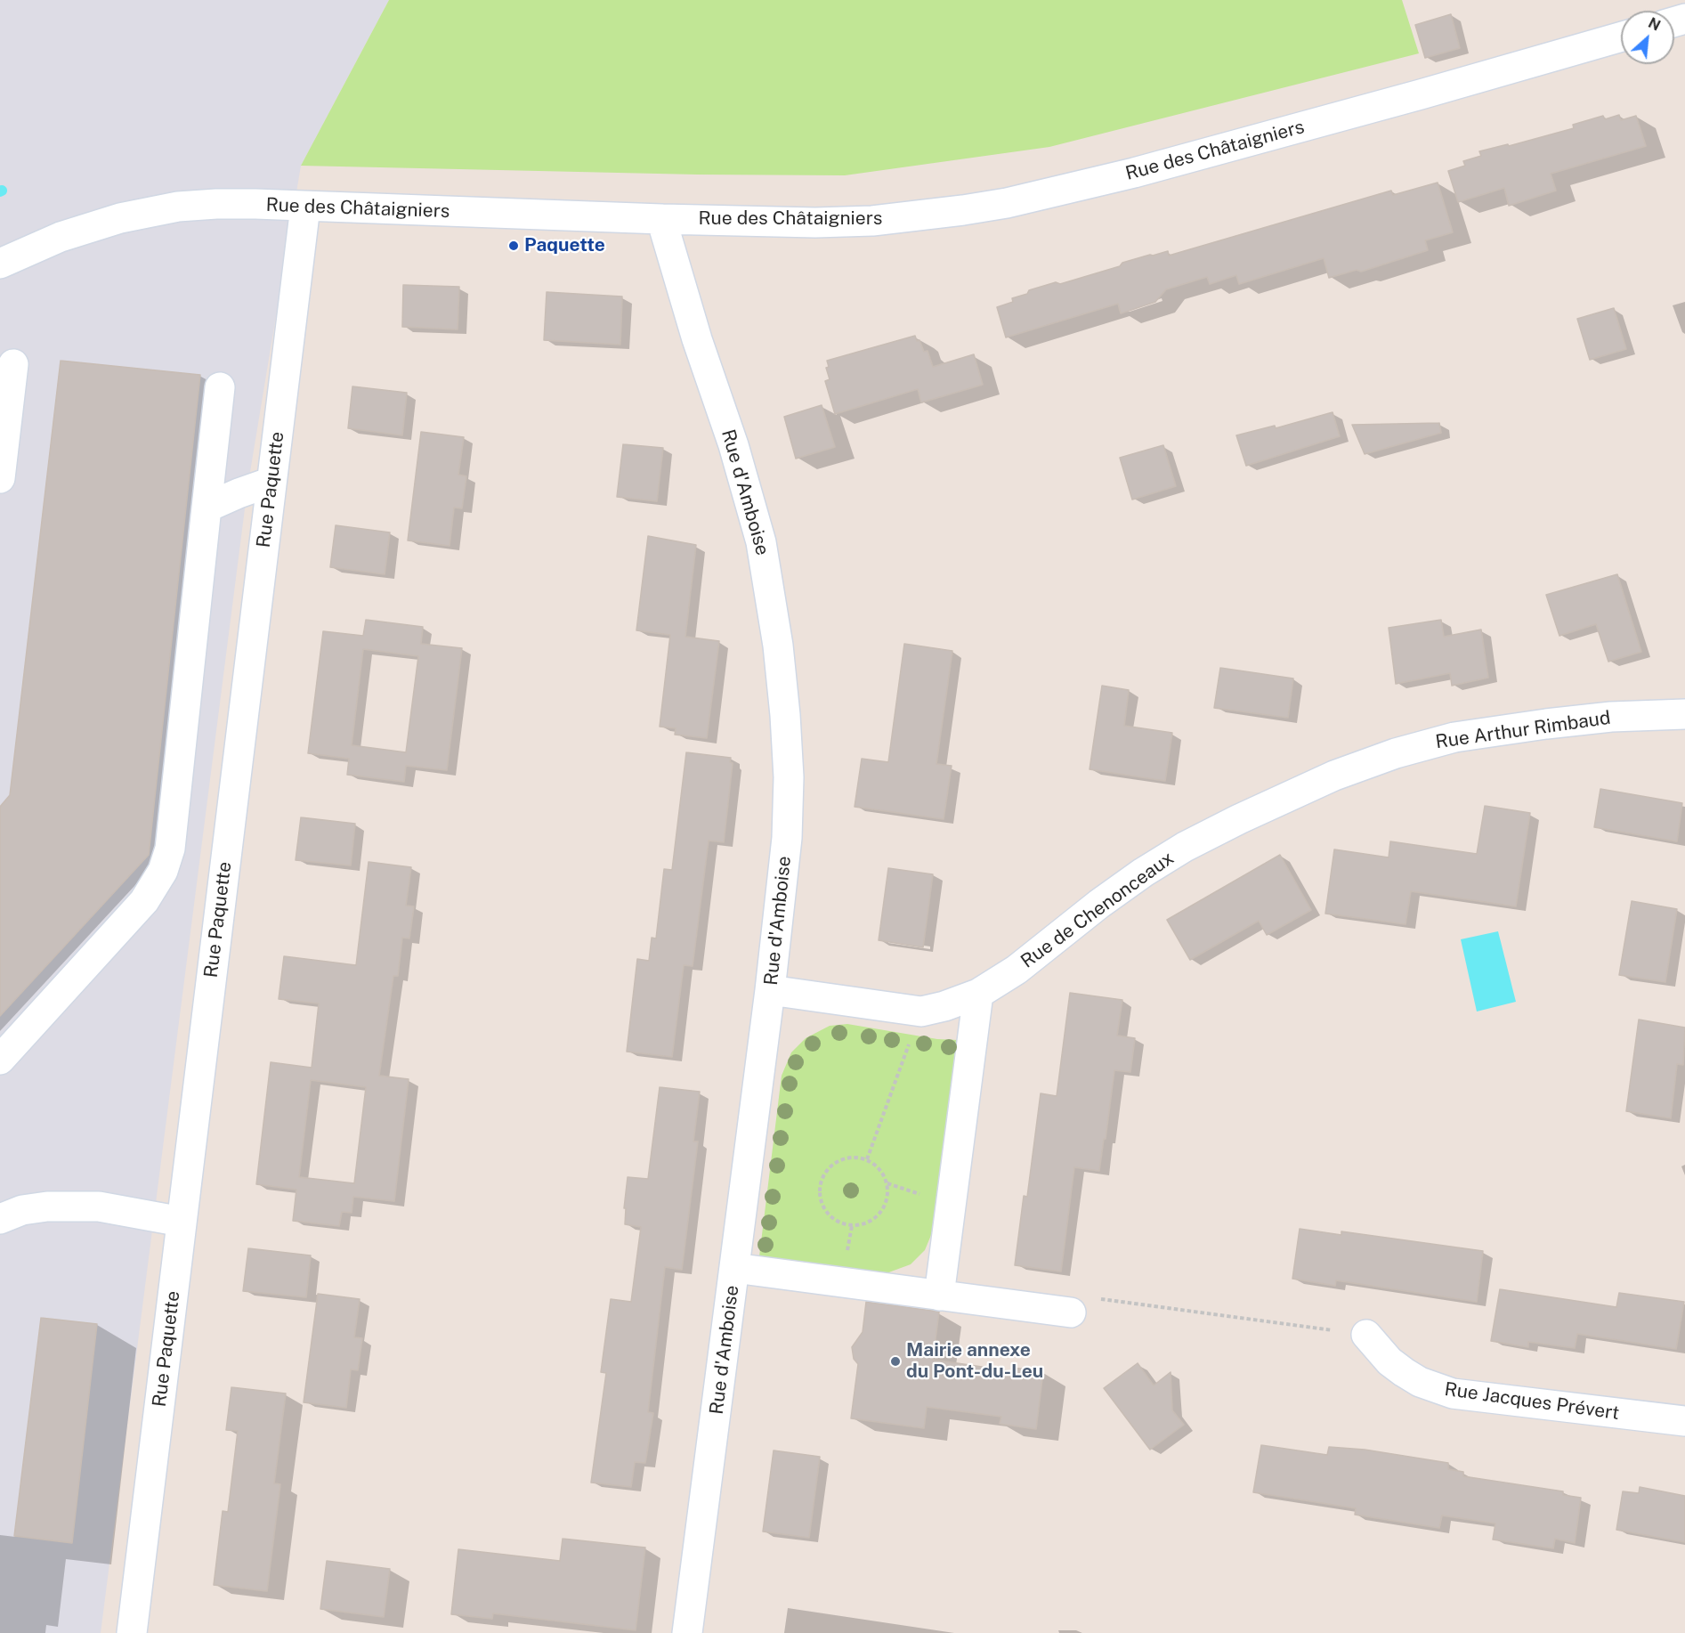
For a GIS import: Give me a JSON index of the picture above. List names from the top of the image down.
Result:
{
  "streets": {
    "street": [
      "Rue des Châtaigniers",
      "Rue Paquette",
      "Rue d'Amboise",
      "Rue Arthur Rimbaud",
      "Rue de Chenonceaux",
      "Rue Jacques Prévert"
    ]
  },
  "crossings": [
    ["Rue des Châtaigniers", "Rue Paquette"],
    ["Rue des Châtaigniers", "Rue d'Amboise"],
    ["Rue d'Amboise", "Rue de Chenonceaux"],
    ["Rue Arthur Rimbaud", "Rue de Chenonceaux"]
  ],
  "places": ["Paquette", "Mairie annexe du Pont-du-Leu"],
  "north": "top right"
}
